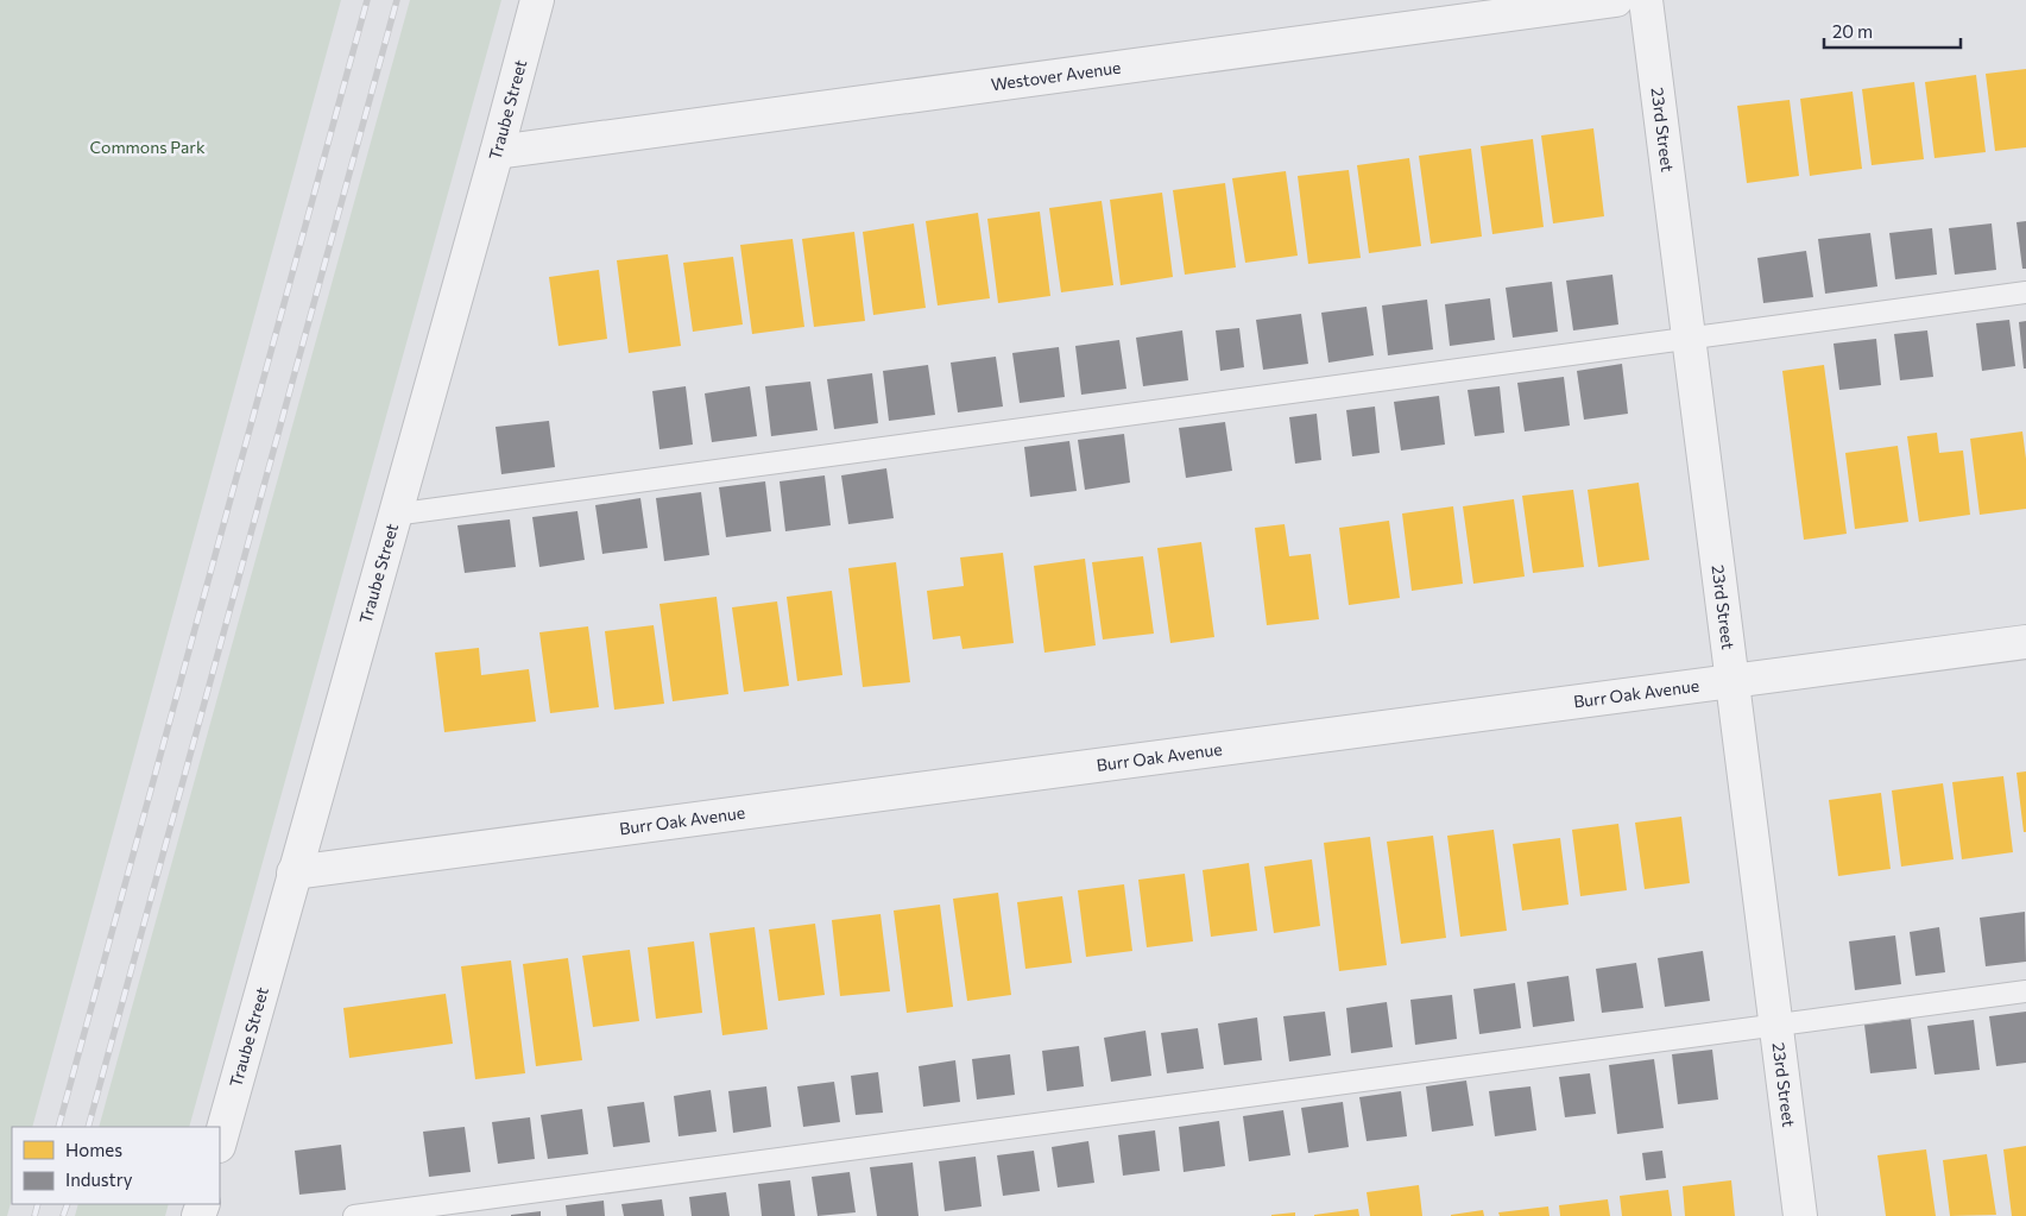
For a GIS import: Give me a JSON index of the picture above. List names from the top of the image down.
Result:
{
  "streets": {
    "street": [
      "Westover Avenue",
      "Traube Street",
      "23rd Street",
      "Burr Oak Avenue"
    ]
  },
  "crossings": [
    ["Westover Avenue", "Traube Street"],
    ["Traube Street", "Burr Oak Avenue"],
    ["23rd Street", "Burr Oak Avenue"]
  ],
  "parks": ["Commons Park"],
  "legend": ["Homes", "Industry"],
  "scale_bar": "20 m"
}
